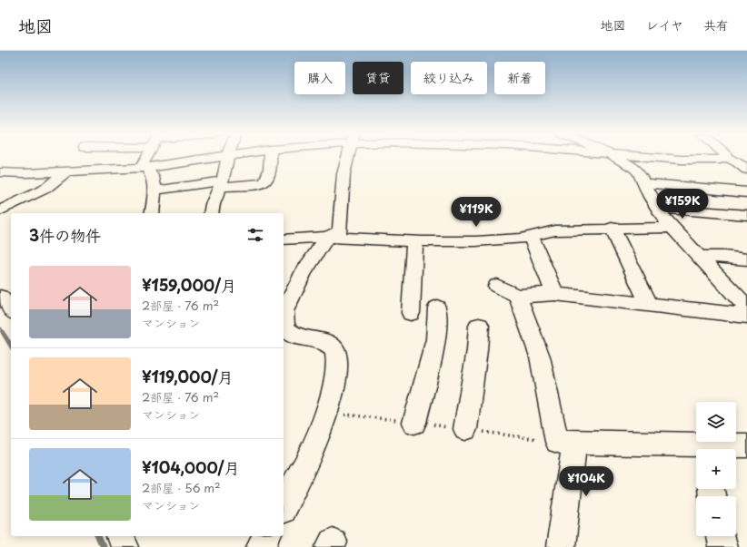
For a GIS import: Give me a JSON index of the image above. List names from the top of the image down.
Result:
{
  "page": {
    "header": "地図",
    "nav": ["地図", "レイヤ", "共有"],
    "chip": [
      "購入",
      "賃貸",
      "絞り込み",
      "新着"
    ],
    "price": ["¥159K", "¥119K", "¥104K"],
    "heading": "3件の物件",
    "list": [
      {
        "name": "¥159,000/月",
        "note": "2部屋 · 76 m² · マンション"
      },
      {
        "name": "¥119,000/月",
        "note": "2部屋 · 76 m² · マンション"
      },
      {
        "name": "¥104,000/月",
        "note": "2部屋 · 56 m² · マンション"
      }
    ],
    "map_buttons": ["+", "−"]
  }
}
